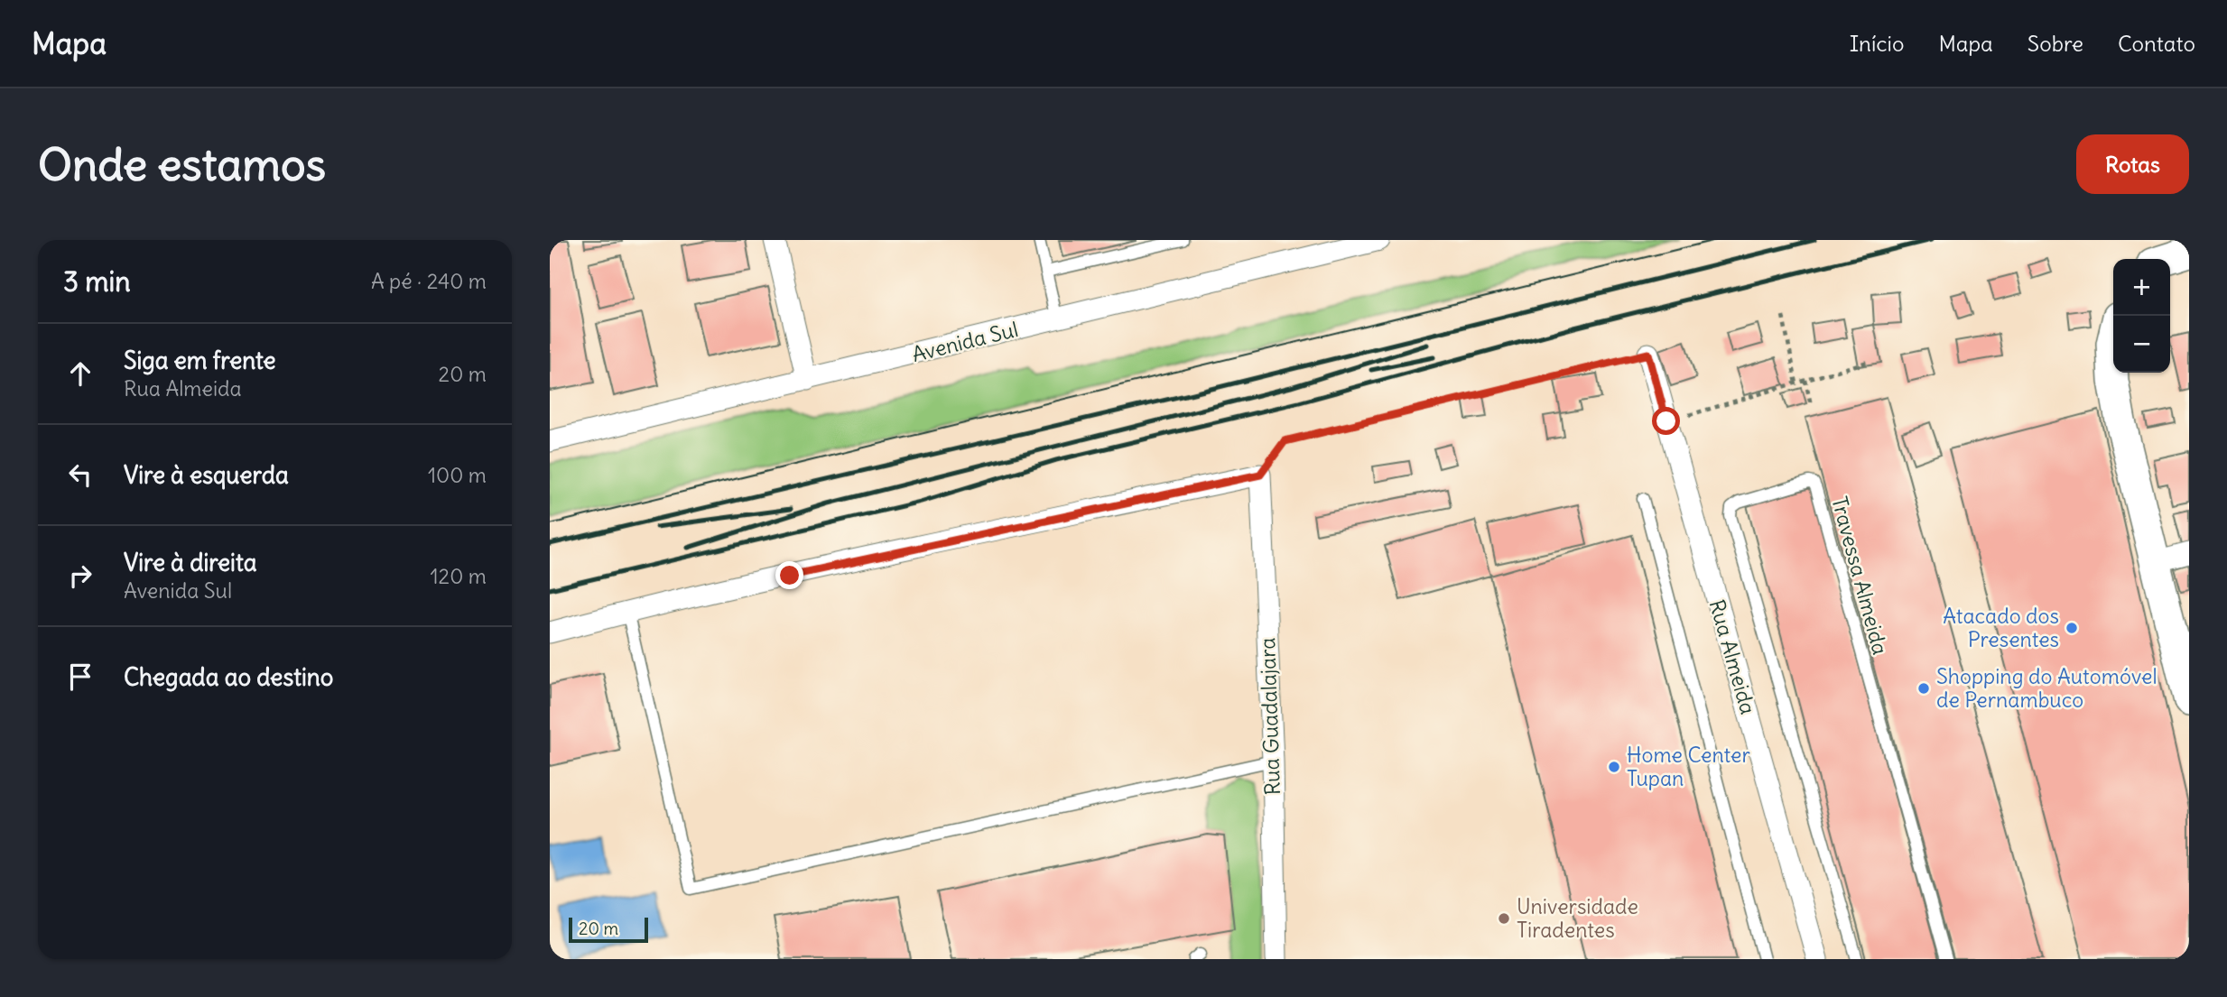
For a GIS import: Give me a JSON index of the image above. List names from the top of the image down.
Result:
{
  "streets": {
    "street": ["Avenida Sul", "Rua Almeida", "Rua Guadalajara"],
    "lane": ["Travessa Almeida"]
  },
  "places": [
    "Atacado dos Presentes",
    "Shopping do Automóvel de Pernambuco",
    "Home Center Tupan",
    "Universidade Tiradentes"
  ],
  "scale_bar": "20 m",
  "page": {
    "header": "Mapa",
    "nav": [
      "Início",
      "Mapa",
      "Sobre",
      "Contato"
    ],
    "buttons": "Rotas",
    "title": "Onde estamos",
    "heading": ["3 min", "A pé · 240 m"],
    "map_buttons": ["+", "−"],
    "list": [
      ["Siga em frente", "Rua Almeida", "20 m"],
      ["Vire à esquerda", "100 m"],
      ["Vire à direita", "Avenida Sul", "120 m"],
      "Chegada ao destino"
    ],
    "scale": "20 m"
  }
}
